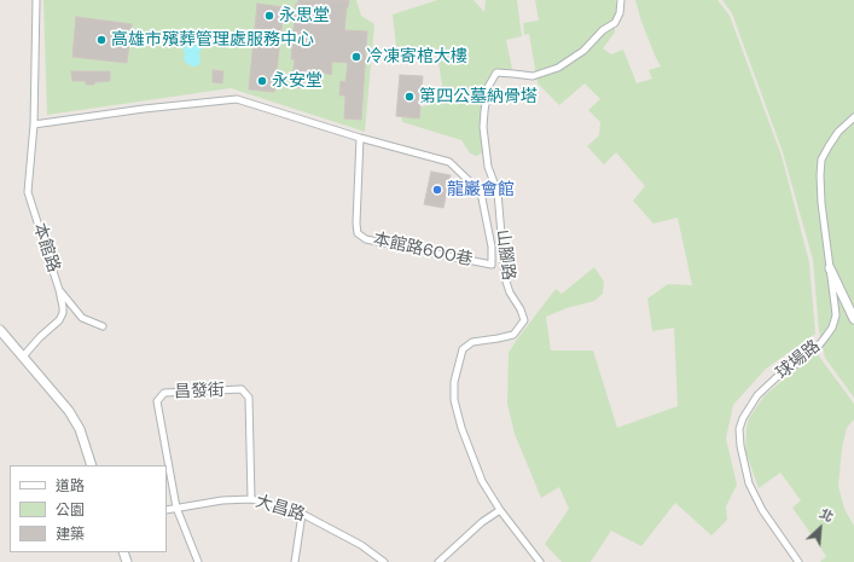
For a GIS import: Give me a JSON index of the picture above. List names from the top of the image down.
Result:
{
  "streets": {
    "street": [
      "本館路",
      "本館路600巷",
      "山腳路",
      "球場路",
      "昌發街",
      "大昌路"
    ]
  },
  "crossings": [
    ["本館路", "本館路600巷"],
    ["昌發街", "大昌路"]
  ],
  "places": [
    "永思堂",
    "高雄市殯葬管理處服務中心",
    "冷凍寄棺大樓",
    "永安堂",
    "第四公墓納骨塔",
    "龍巖會館"
  ],
  "legend": ["道路", "公園", "建築"],
  "north": "top right"
}
